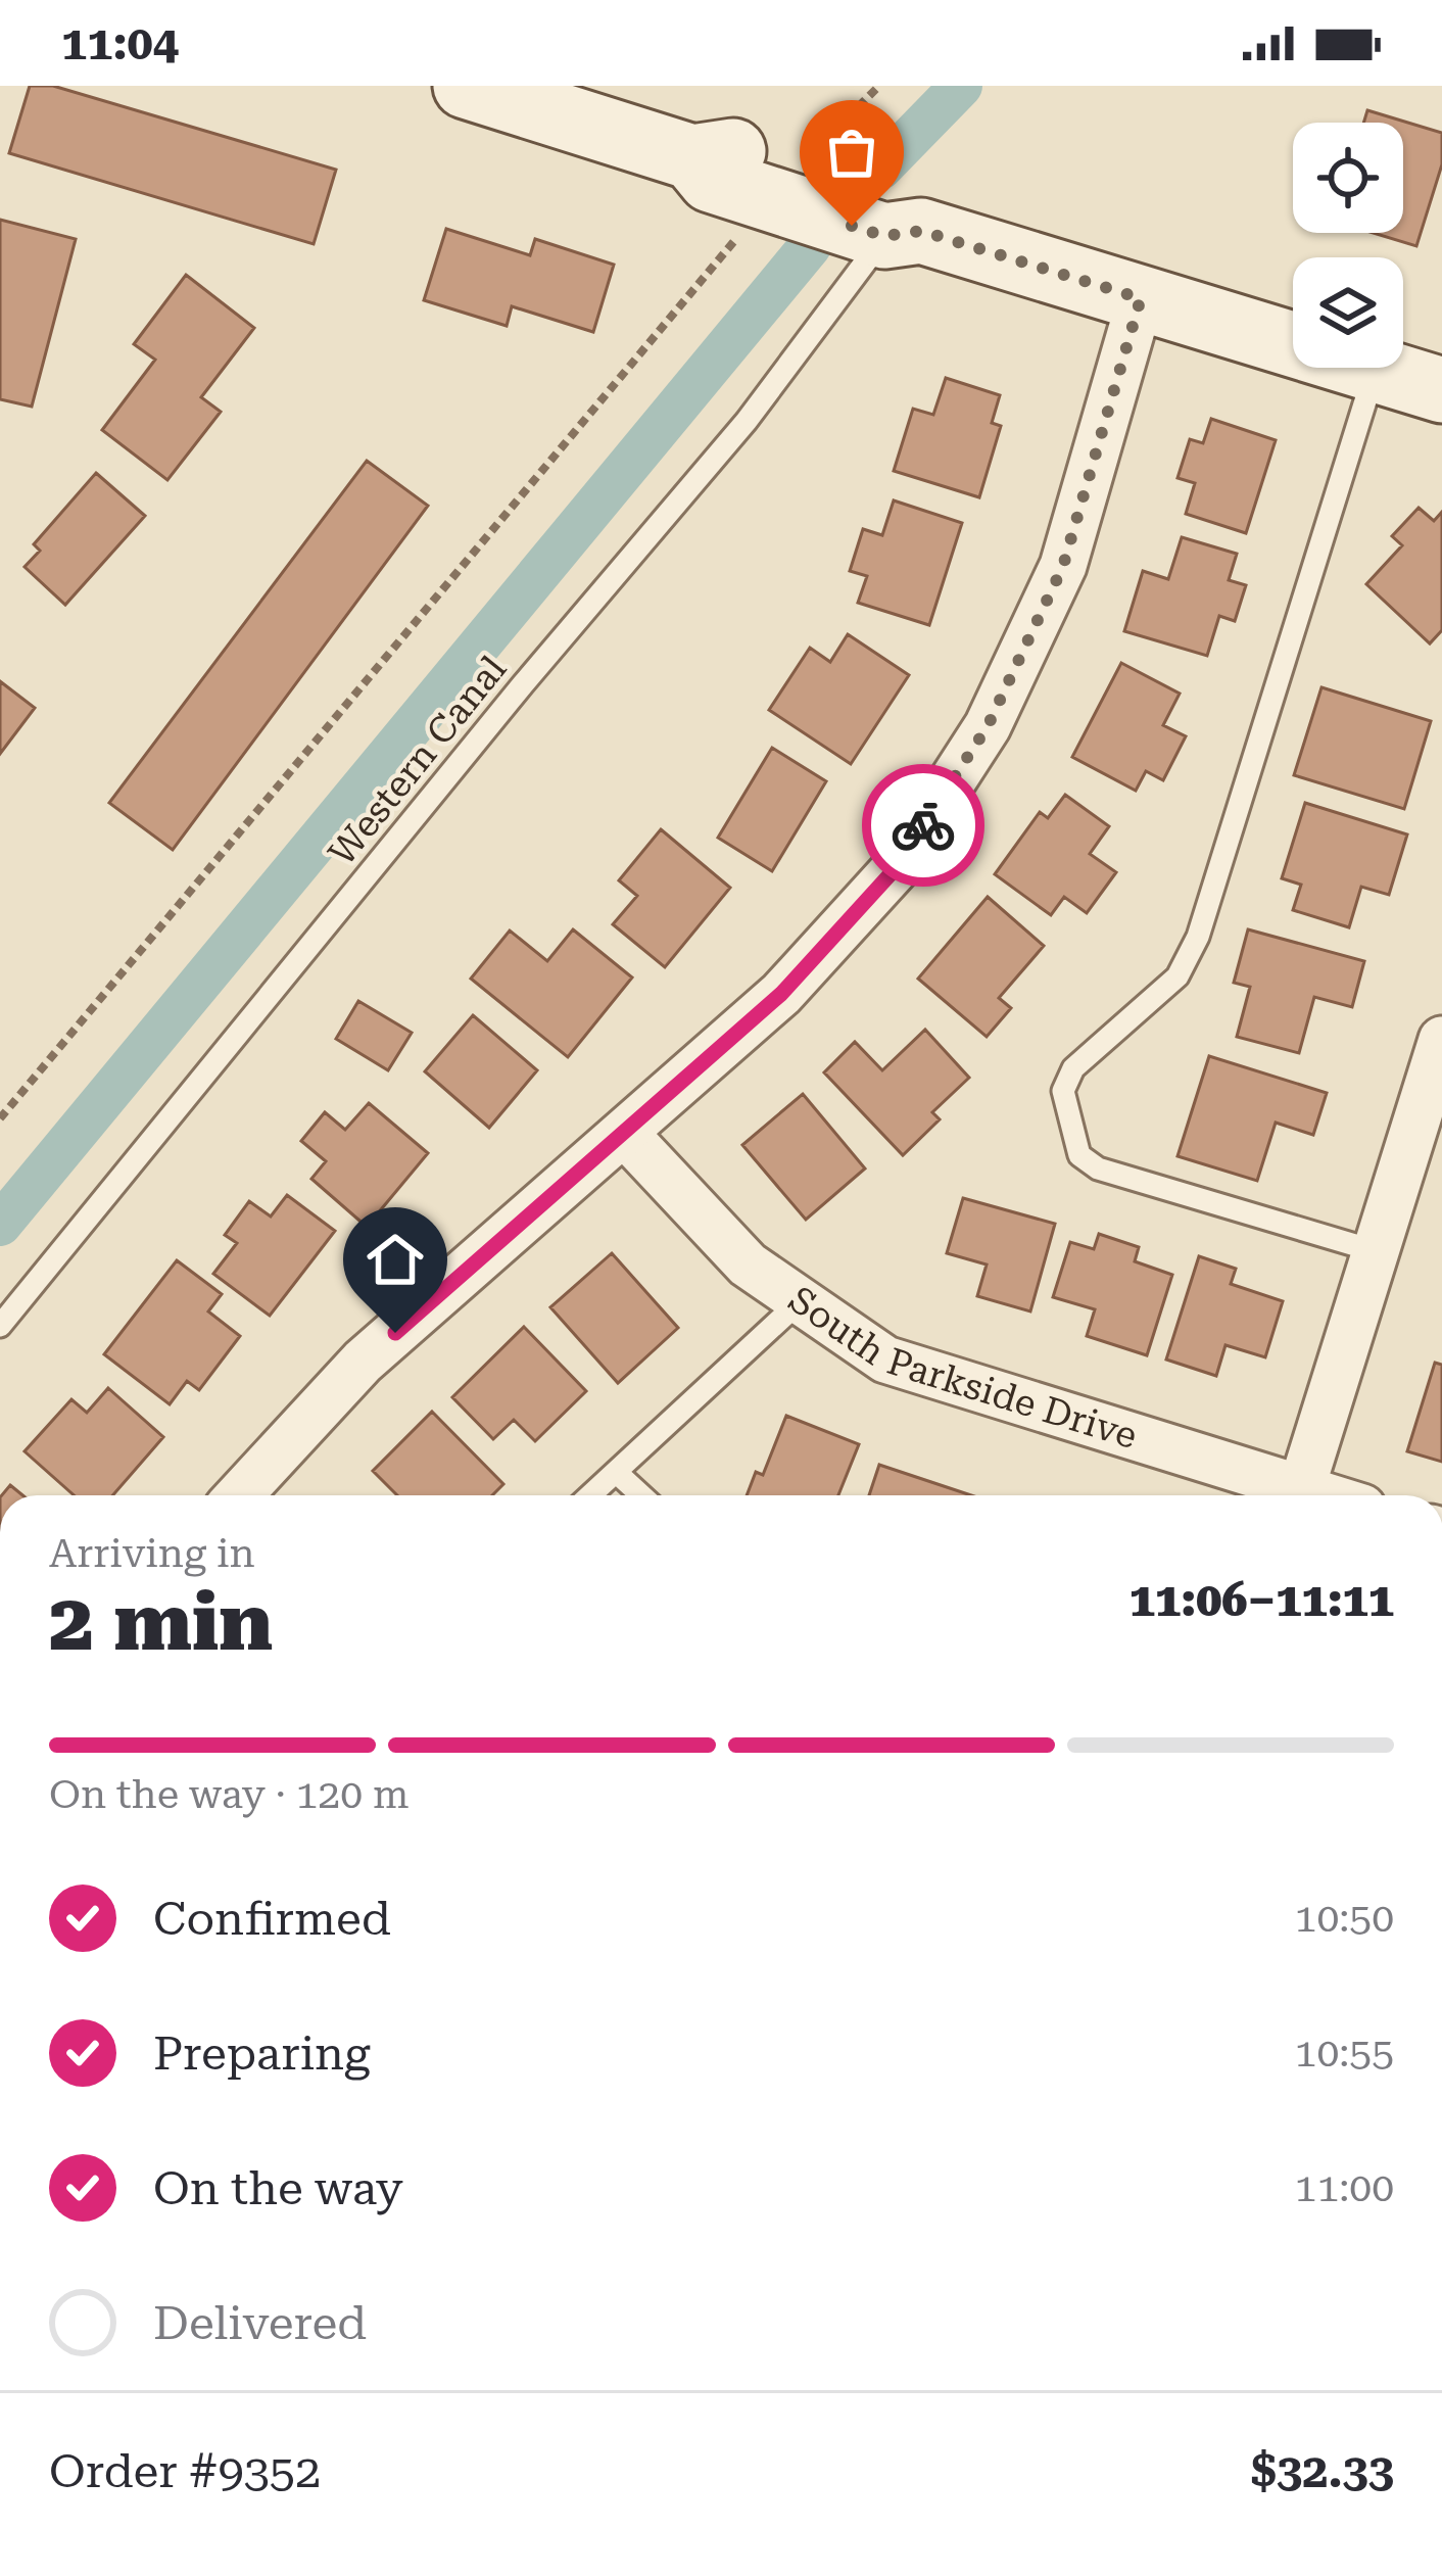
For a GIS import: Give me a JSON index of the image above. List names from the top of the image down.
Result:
{
  "streets": {
    "street": ["South Parkside Drive"],
    "lane": ["Western Canal"]
  },
  "page": {
    "status": "11:04",
    "heading": ["2 min", "Arriving in", "11:06–11:11"],
    "panel": ["Order #9352", "$32.33"],
    "bar": "On the way · 120 m",
    "list": [
      ["Confirmed", "10:50"],
      ["Preparing", "10:55"],
      ["On the way", "11:00"],
      "Delivered"
    ]
  }
}
